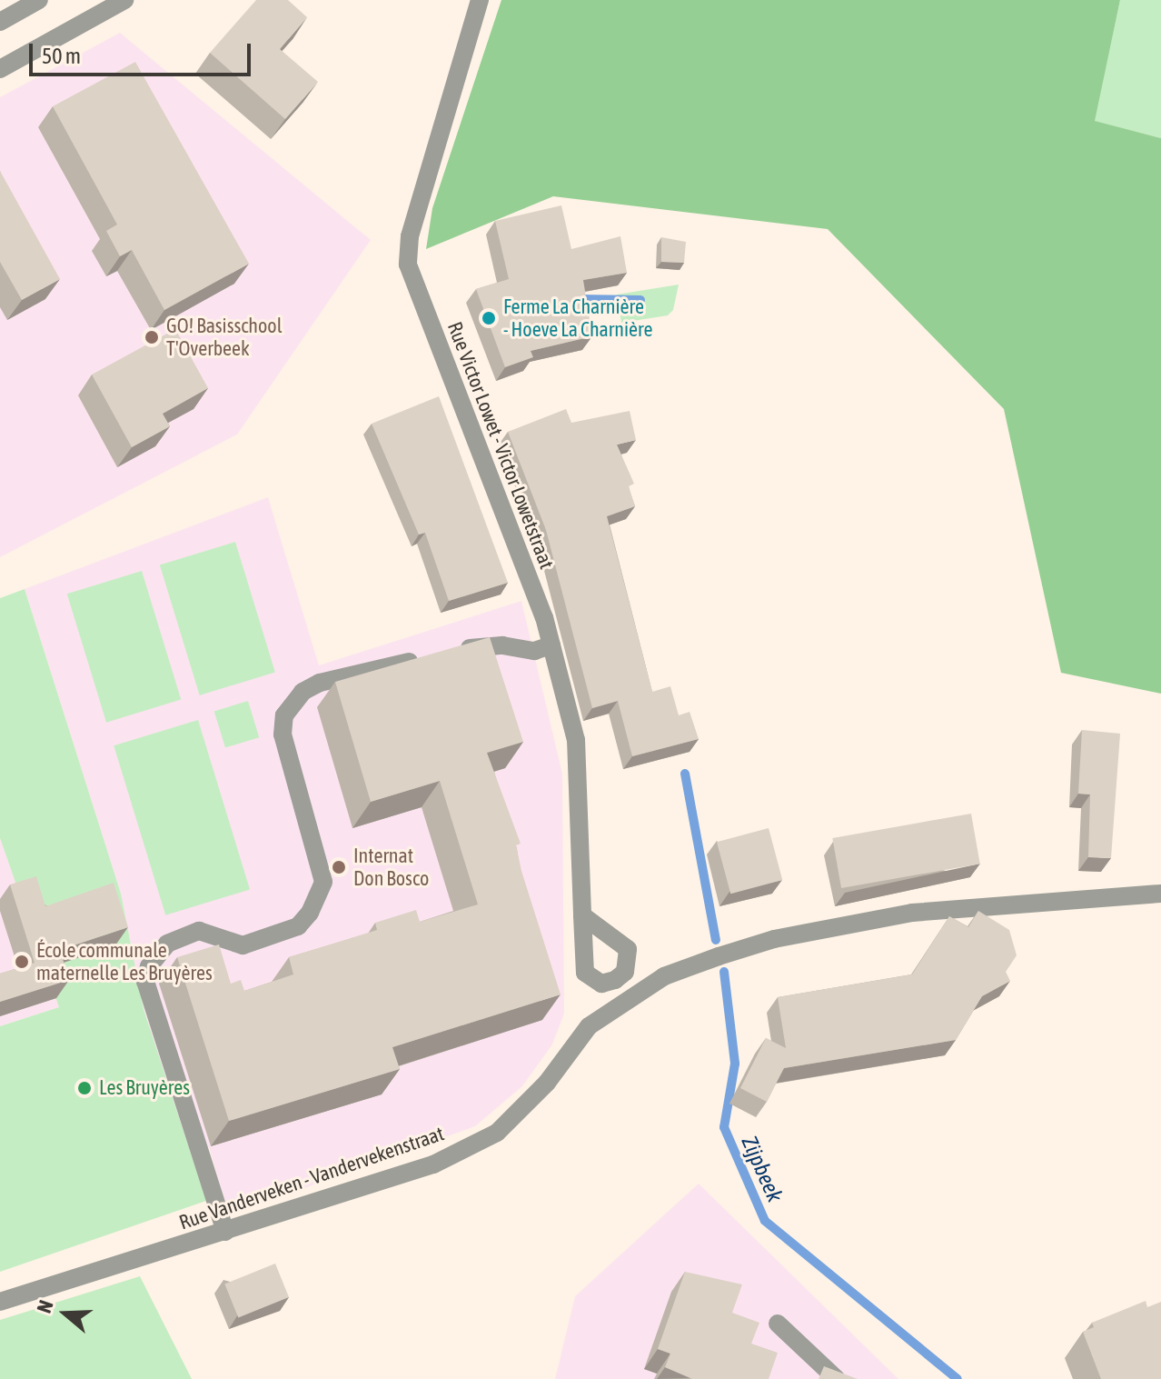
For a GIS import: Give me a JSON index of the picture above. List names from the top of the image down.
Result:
{
  "streets": {
    "street": ["Rue Victor Lowet - Victor Lowetstraat", "Rue Vanderveken - Vandervekenstraat"]
  },
  "water": ["Zijpbeek"],
  "places": [
    "Ferme La Charnière - Hoeve La Charnière",
    "GO! Basisschool T'Overbeek",
    "Internat Don Bosco",
    "École communale maternelle Les Bruyères",
    "Les Bruyères"
  ],
  "scale_bar": "50 m",
  "north": "left"
}
